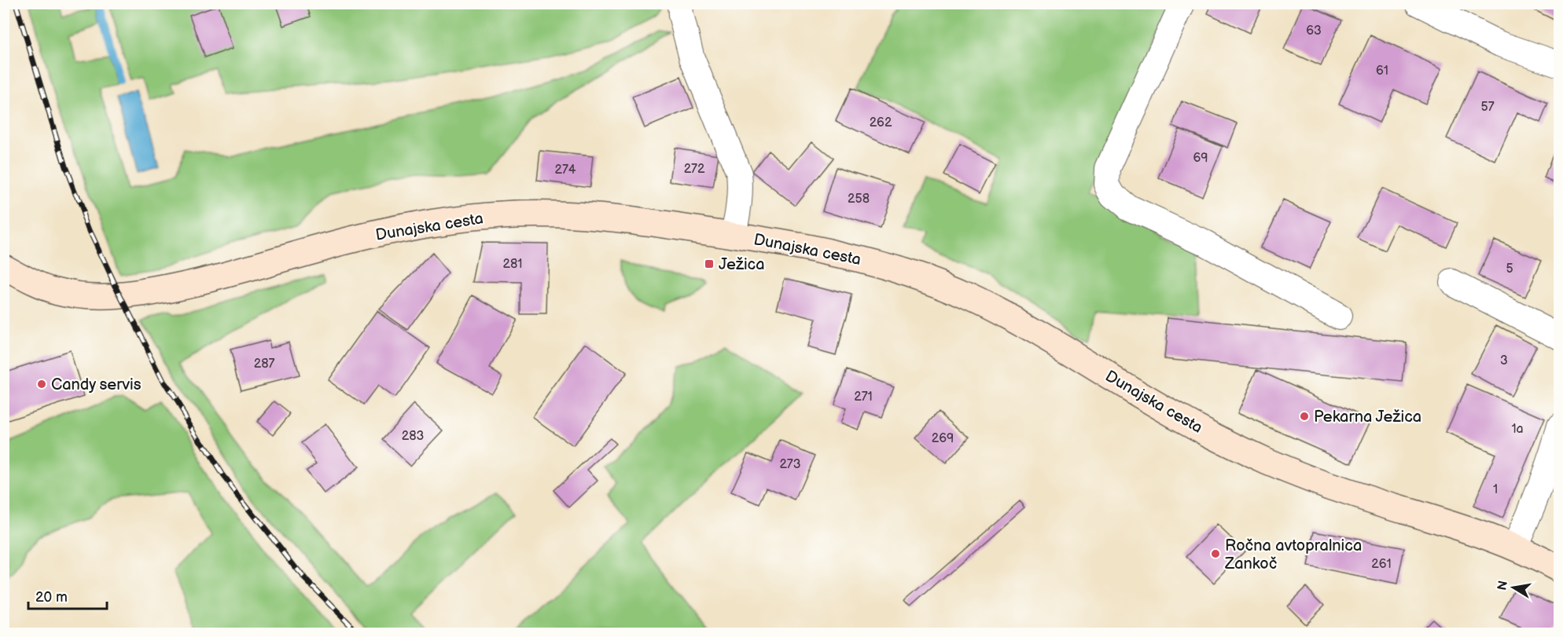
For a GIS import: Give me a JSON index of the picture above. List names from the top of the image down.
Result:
{
  "streets": {
    "main road": ["Dunajska cesta"]
  },
  "places": {
    "transit": ["Ježica"],
    "other": ["Candy servis", "Pekarna Ježica", "Ročna avtopralnica Zankoč"]
  },
  "house_numbers": [
    "63",
    "61",
    "57",
    "262",
    "69",
    "272",
    "274",
    "258",
    "281",
    "5",
    "3",
    "287",
    "271",
    "1a",
    "283",
    "269",
    "273",
    "1",
    "261"
  ],
  "scale_bar": "20 m",
  "north": "left"
}
